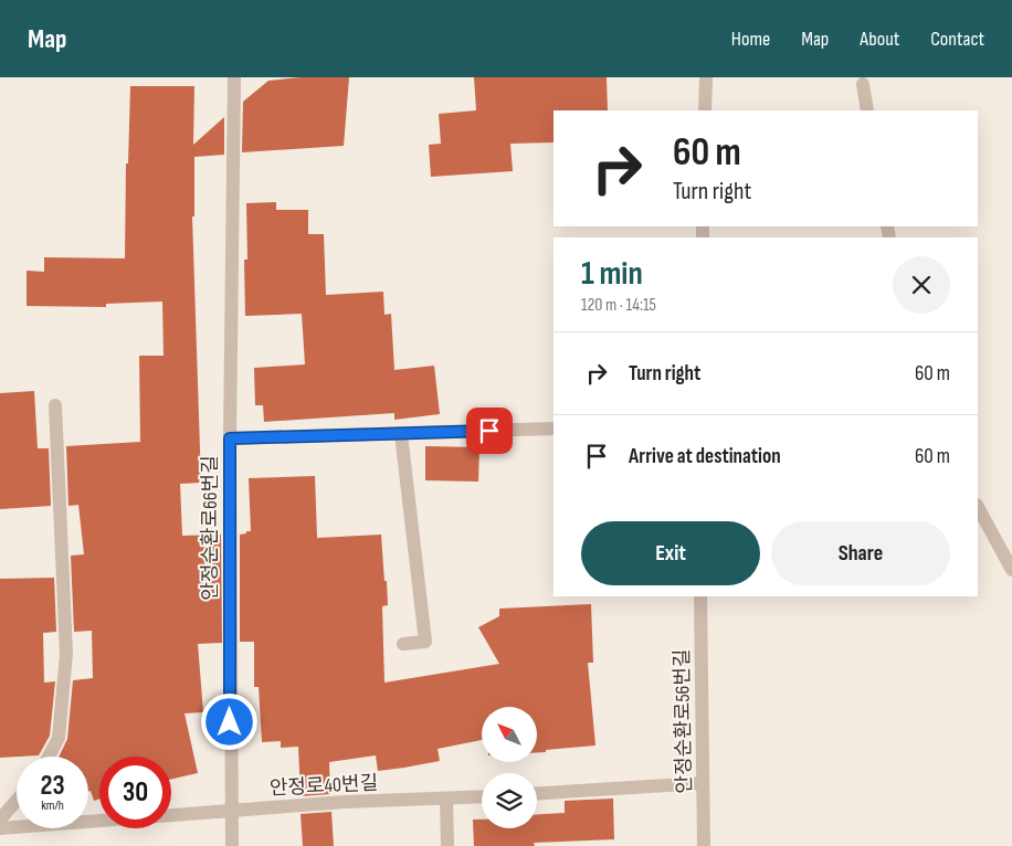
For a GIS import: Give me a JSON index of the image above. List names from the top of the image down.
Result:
{
  "streets": {
    "street": ["안정순환로66번길", "안정순환로56번길", "안정로40번길"]
  },
  "crossings": [
    ["안정순환로66번길", "안정로40번길"]
  ],
  "north": "top left",
  "page": {
    "header": "Map",
    "nav": [
      "Home",
      "Map",
      "About",
      "Contact"
    ],
    "turn": ["60 m", "Turn right"],
    "heading": ["1 min", "120 m · 14:15"],
    "list": [
      {
        "name": "Turn right",
        "value": "60 m"
      },
      {
        "name": "Arrive at destination",
        "value": "60 m"
      }
    ],
    "buttons": ["Exit", "Share"],
    "speed": "23 km/h",
    "limit": "30"
  }
}
